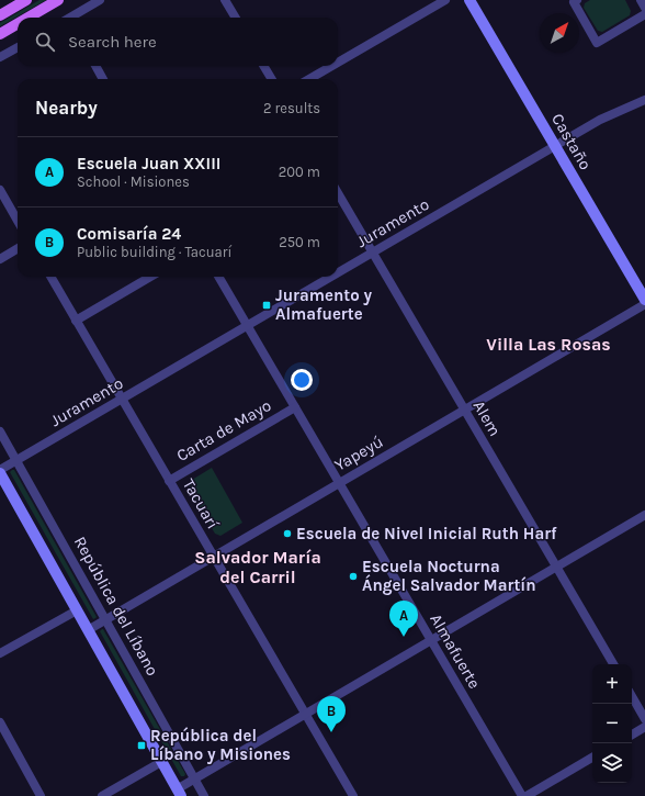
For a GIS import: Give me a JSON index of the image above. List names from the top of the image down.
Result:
{
  "streets": {
    "main road": ["Castaño"],
    "street": [
      "Juramento",
      "Alem",
      "Carta de Mayo",
      "Yapeyú",
      "Tacuarí",
      "República del Líbano",
      "Almafuerte"
    ]
  },
  "crossings": [
    ["Castaño", "Juramento"],
    ["Juramento", "Alem"],
    ["Juramento", "Tacuarí"],
    ["Juramento", "República del Líbano"],
    ["Juramento", "Almafuerte"],
    ["Alem", "Yapeyú"],
    ["Carta de Mayo", "Tacuarí"],
    ["Carta de Mayo", "Almafuerte"],
    ["Yapeyú", "Tacuarí"],
    ["Yapeyú", "República del Líbano"],
    ["Yapeyú", "Almafuerte"]
  ],
  "districts": ["Villa Las Rosas", "Salvador María del Carril"],
  "places": {
    "transit": ["Juramento y Almafuerte", "República del Líbano y Misiones"],
    "other": ["Escuela de Nivel Inicial Ruth Harf", "Escuela Nocturna Ángel Salvador Martín"]
  },
  "north": "top right",
  "page": {
    "search": "Search here",
    "heading": ["Nearby", "2 results"],
    "list": [
      {
        "mark": "A",
        "name": "Escuela Juan XXIII",
        "note": "School · Misiones",
        "value": "200 m"
      },
      {
        "mark": "B",
        "name": "Comisaría 24",
        "note": "Public building · Tacuarí",
        "value": "250 m"
      }
    ],
    "pins": ["A", "B"],
    "map_buttons": ["+", "−"]
  }
}
